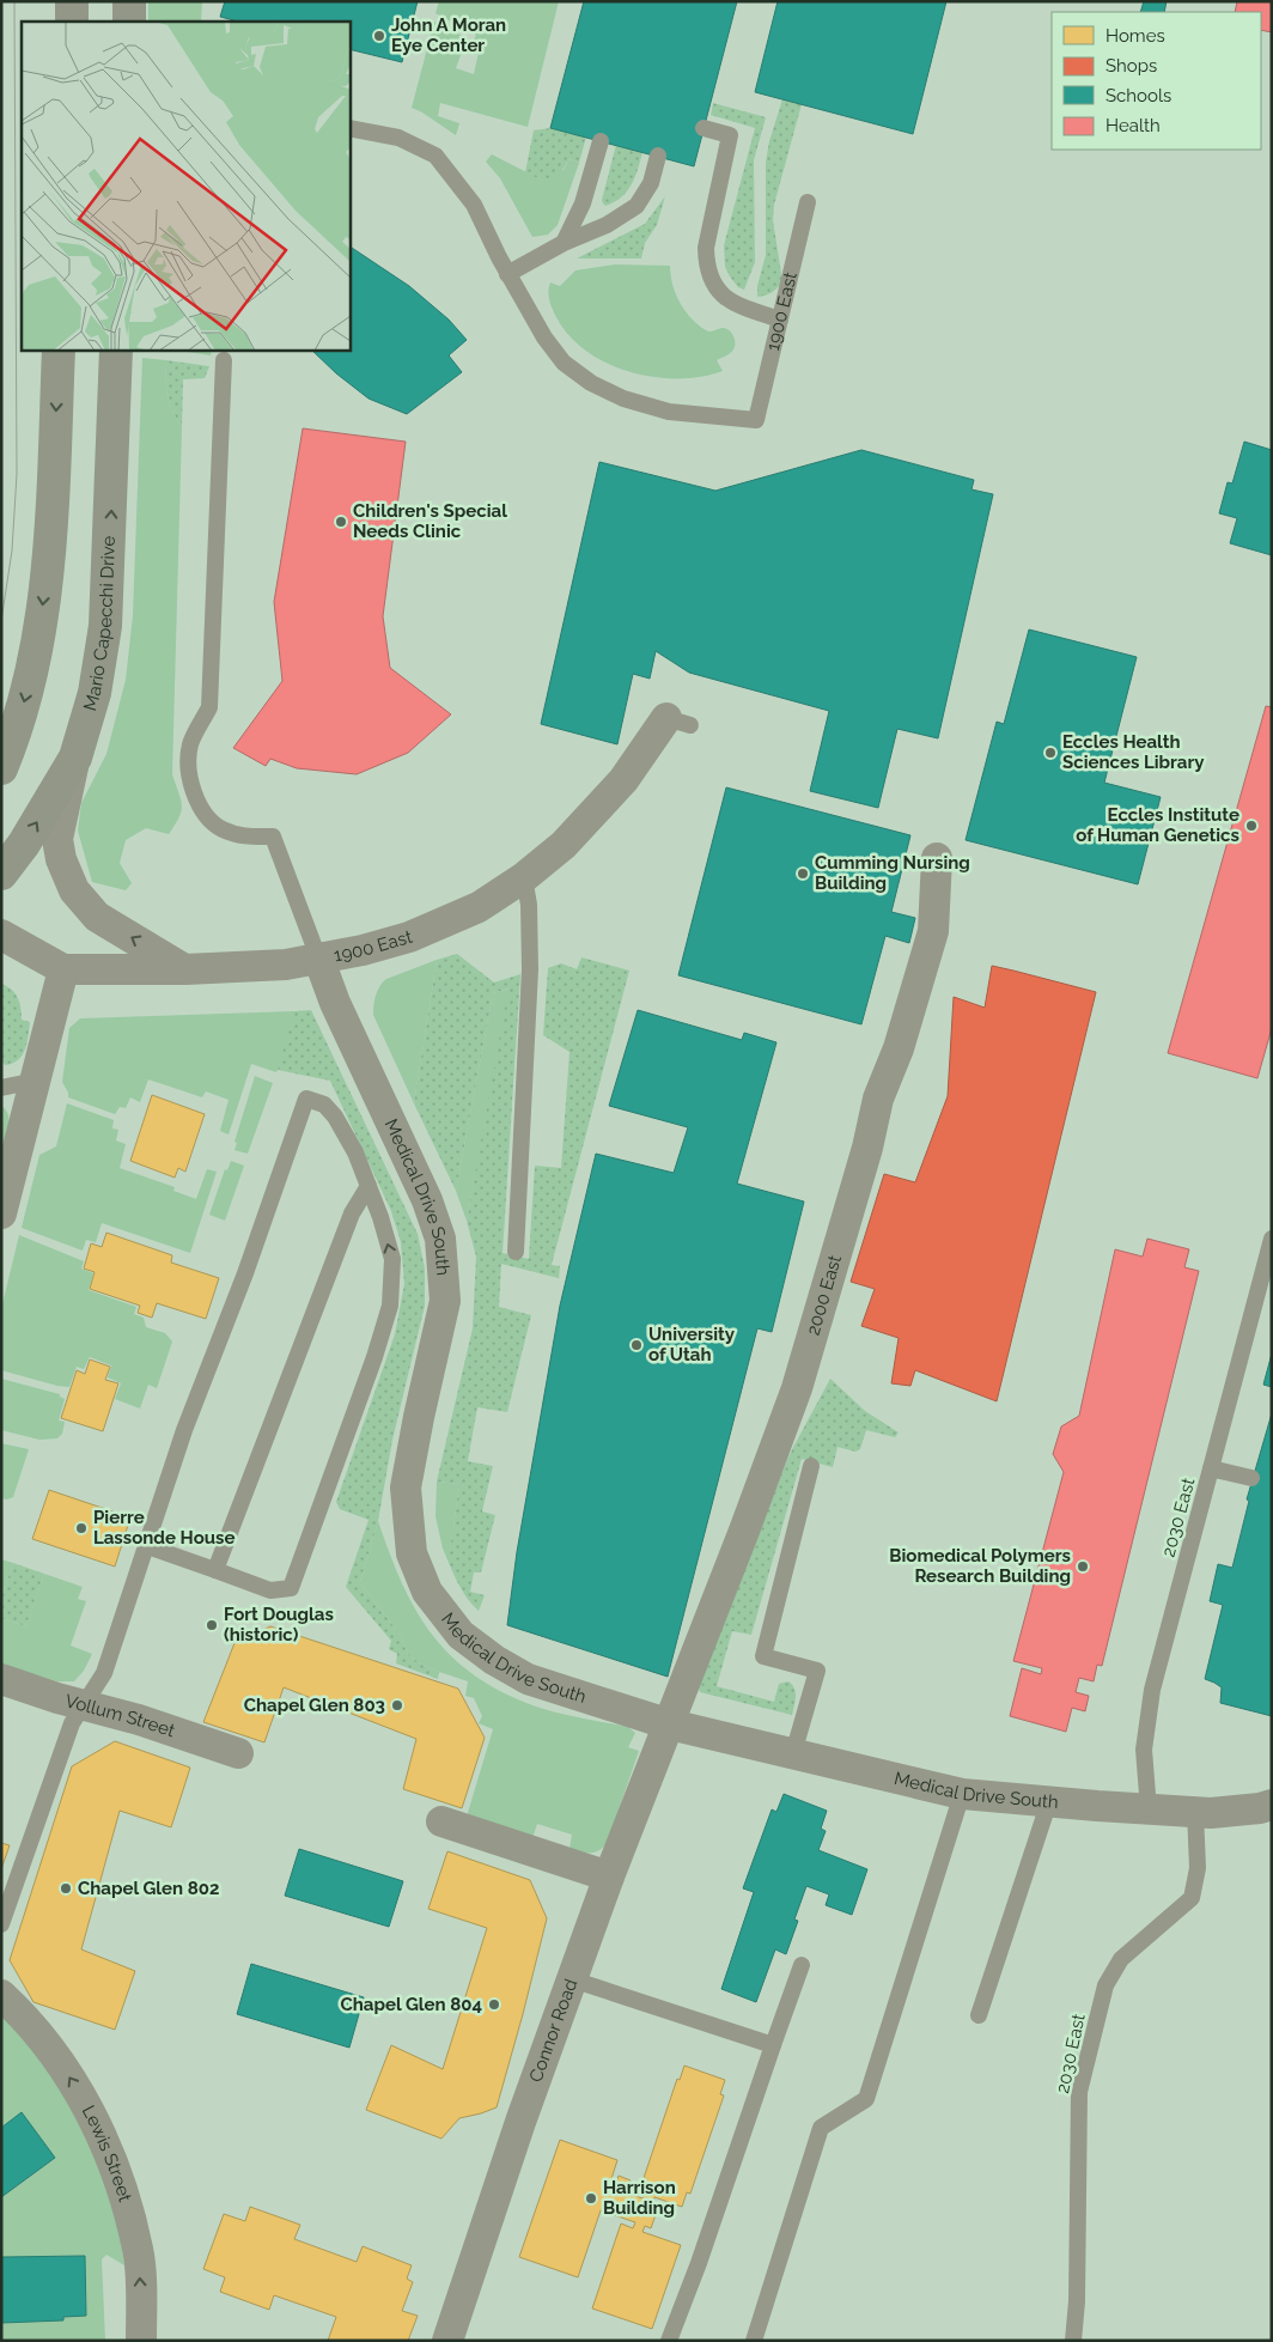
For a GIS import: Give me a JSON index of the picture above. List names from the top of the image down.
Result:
{
  "streets": {
    "main road": ["Mario Capecchi Drive"],
    "street": [
      "1900 East",
      "Medical Drive South",
      "2000 East",
      "Vollum Street",
      "Connor Road",
      "Lewis Street"
    ],
    "lane": ["2030 East"]
  },
  "crossings": [
    ["1900 East", "Medical Drive South"],
    ["Medical Drive South", "2000 East"],
    ["Medical Drive South", "2030 East"],
    ["Medical Drive South", "Connor Road"],
    ["2000 East", "Connor Road"]
  ],
  "one_way": ["Lewis Street"],
  "places": [
    "John A Moran Eye Center",
    "Children's Special Needs Clinic",
    "Eccles Health Sciences Library",
    "Eccles Institute of Human Genetics",
    "Cumming Nursing Building",
    "University of Utah",
    "Pierre Lassonde House",
    "Biomedical Polymers Research Building",
    "Fort Douglas (historic)",
    "Chapel Glen 803",
    "Chapel Glen 802",
    "Chapel Glen 804",
    "Harrison Building"
  ],
  "legend": [
    "Homes",
    "Shops",
    "Schools",
    "Health"
  ]
}
